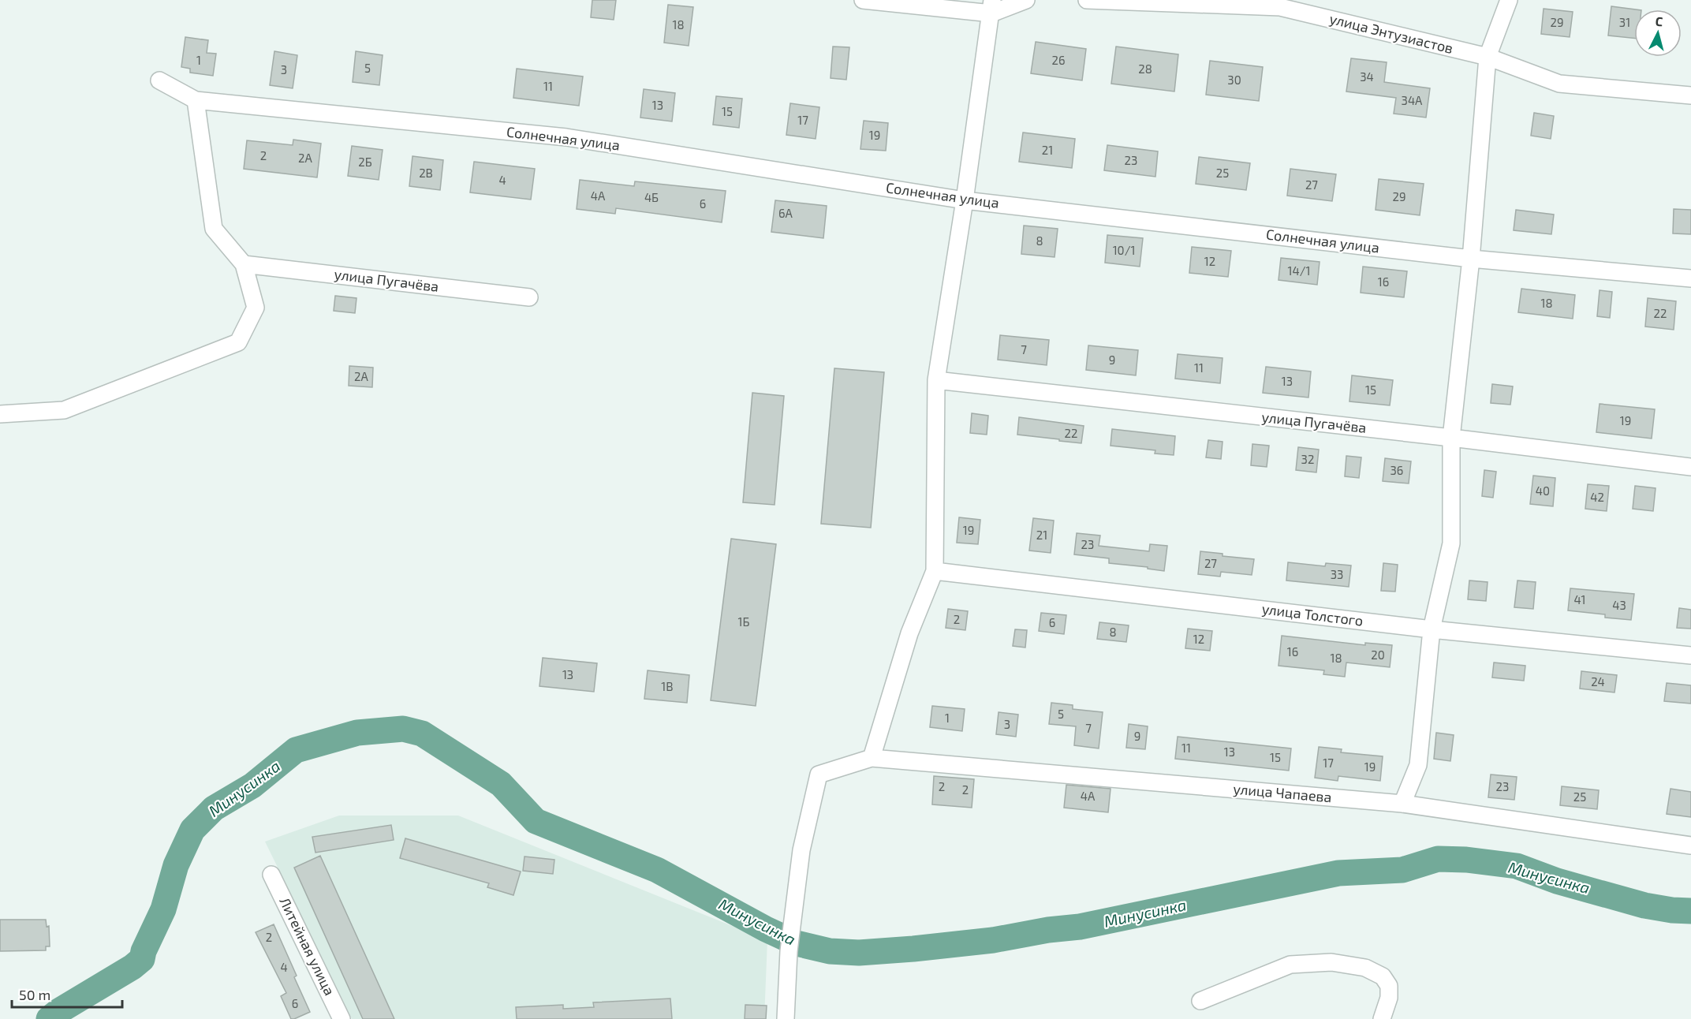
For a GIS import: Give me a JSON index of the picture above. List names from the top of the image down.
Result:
{
  "streets": {
    "street": [
      "улица Энтузиастов",
      "Солнечная улица",
      "улица Пугачёва",
      "улица Толстого",
      "улица Чапаева",
      "Литейная улица"
    ]
  },
  "water": ["Минусинка"],
  "house_numbers": [
    "29",
    "31",
    "18",
    "1",
    "26",
    "5",
    "28",
    "3",
    "34",
    "30",
    "11",
    "34А",
    "13",
    "15",
    "17",
    "19",
    "21",
    "2",
    "2А",
    "23",
    "2Б",
    "2В",
    "25",
    "4",
    "27",
    "4А",
    "29",
    "4Б",
    "6",
    "6А",
    "8",
    "10/1",
    "12",
    "14/1",
    "16",
    "18",
    "22",
    "7",
    "9",
    "11",
    "2А",
    "13",
    "15",
    "19",
    "22",
    "32",
    "36",
    "40",
    "42",
    "19",
    "21",
    "23",
    "27",
    "33",
    "41",
    "43",
    "2",
    "1Б",
    "6",
    "8",
    "12",
    "16",
    "20",
    "18",
    "1З",
    "24",
    "1В",
    "5",
    "1",
    "3",
    "7",
    "9",
    "11",
    "13",
    "15",
    "17",
    "19",
    "2",
    "23",
    "2",
    "4А",
    "25",
    "2",
    "4",
    "6"
  ],
  "scale_bar": "50 m",
  "north": "top"
}
